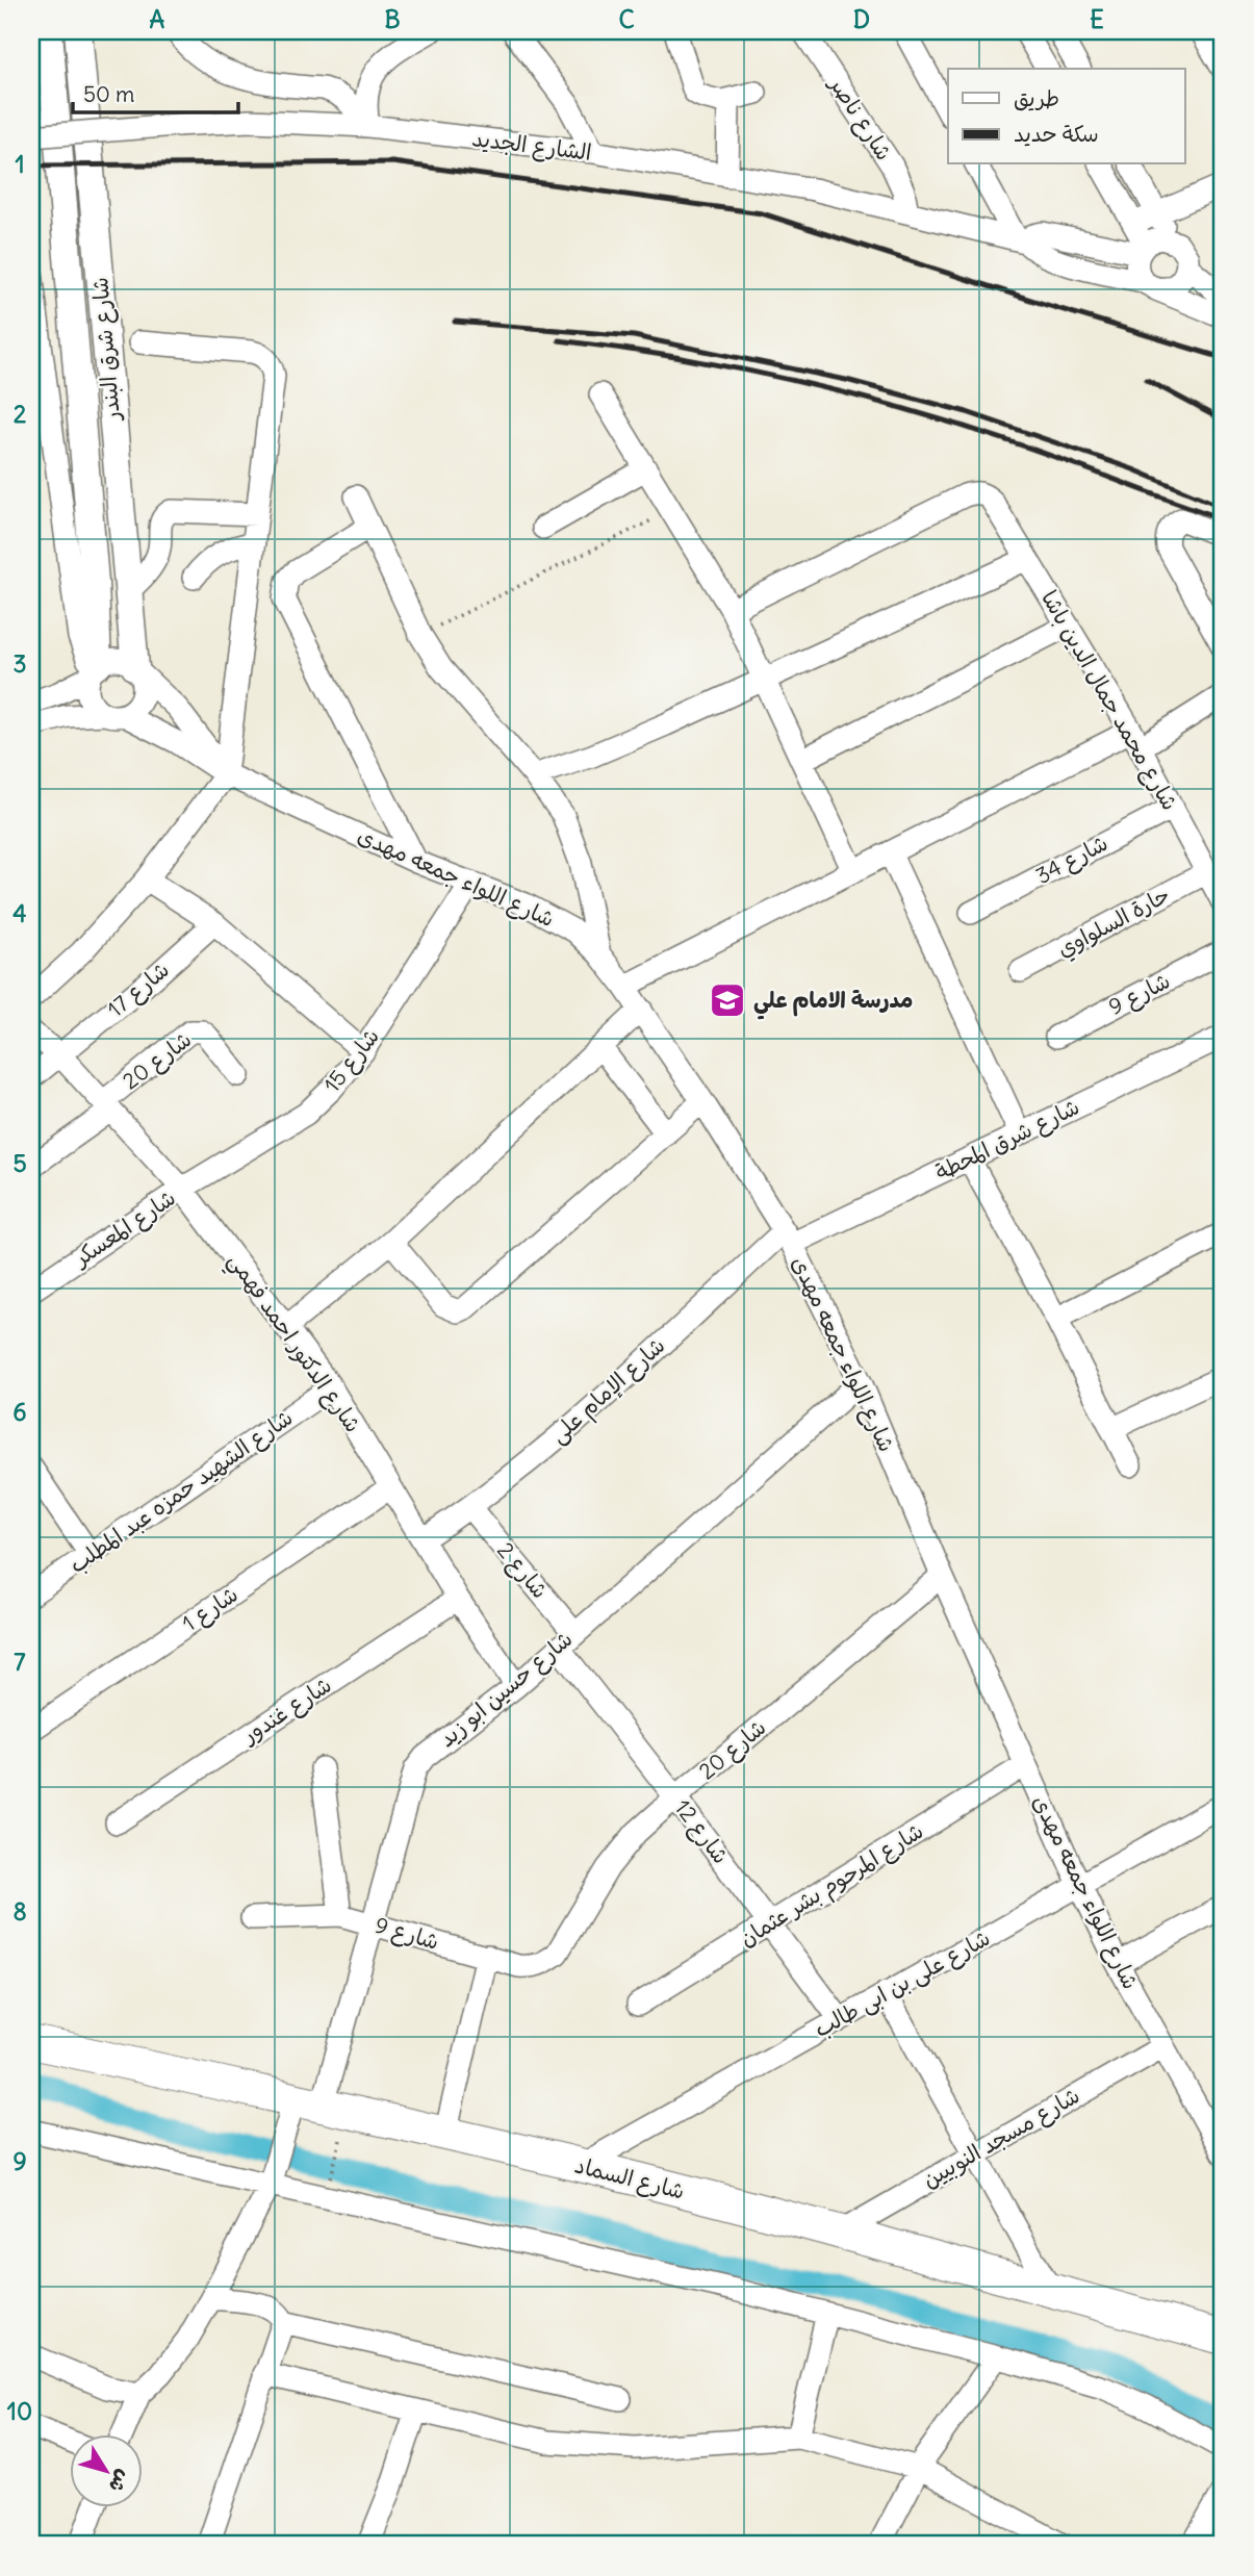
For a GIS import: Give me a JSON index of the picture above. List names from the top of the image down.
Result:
{
  "streets": {
    "highway": ["شارع السماد"],
    "main road": ["شارع شرق البندر"],
    "street": [
      "شارع ناصر",
      "الشارع الجديد",
      "شارع محمد جمال الدين باشا",
      "شارع 34",
      "شارع اللواء جمعه مهدى",
      "حارة السلواوي",
      "شارع 17",
      "شارع 9",
      "شارع 20",
      "شارع 15",
      "شارع شرق المحطة",
      "شارع المعسكر",
      "شارع الدكتور احمد فهمي",
      "شارع الإمام على",
      "شارع الشهيد حمزه عبد المطلب",
      "شارع 2",
      "شارع 1",
      "شارع حسين ابو زيد",
      "شارع غندور",
      "شارع 12",
      "شارع المرحوم بشر عثمان",
      "شارع على بن ابى طالب",
      "شارع مسجد النوبيين"
    ]
  },
  "crossings": [
    ["شارع ناصر", "الشارع الجديد"],
    ["شارع شرق البندر", "شارع اللواء جمعه مهدى"],
    ["شارع محمد جمال الدين باشا", "شارع 34"],
    ["شارع محمد جمال الدين باشا", "حارة السلواوي"],
    ["شارع اللواء جمعه مهدى", "شارع 20"],
    ["شارع اللواء جمعه مهدى", "شارع 15"],
    ["شارع اللواء جمعه مهدى", "شارع شرق المحطة"],
    ["شارع اللواء جمعه مهدى", "شارع الإمام على"],
    ["شارع اللواء جمعه مهدى", "شارع حسين ابو زيد"],
    ["شارع اللواء جمعه مهدى", "شارع المرحوم بشر عثمان"],
    ["شارع اللواء جمعه مهدى", "شارع على بن ابى طالب"],
    ["شارع اللواء جمعه مهدى", "شارع مسجد النوبيين"],
    ["شارع 17", "شارع الدكتور احمد فهمي"],
    ["شارع 9", "شارع 20"],
    ["شارع 9", "شارع حسين ابو زيد"],
    ["شارع 20", "شارع الدكتور احمد فهمي"],
    ["شارع 20", "شارع 12"],
    ["شارع 15", "شارع المعسكر"],
    ["شارع 15", "شارع الدكتور احمد فهمي"],
    ["شارع شرق المحطة", "شارع الإمام على"],
    ["شارع المعسكر", "شارع الدكتور احمد فهمي"],
    ["شارع الدكتور احمد فهمي", "شارع الإمام على"],
    ["شارع الدكتور احمد فهمي", "شارع الشهيد حمزه عبد المطلب"],
    ["شارع الدكتور احمد فهمي", "شارع 1"],
    ["شارع الدكتور احمد فهمي", "شارع حسين ابو زيد"],
    ["شارع الدكتور احمد فهمي", "شارع غندور"],
    ["شارع الإمام على", "شارع 2"],
    ["شارع 2", "شارع حسين ابو زيد"],
    ["شارع 2", "شارع 12"],
    ["شارع حسين ابو زيد", "شارع 12"],
    ["شارع حسين ابو زيد", "شارع السماد"],
    ["شارع 12", "شارع المرحوم بشر عثمان"],
    ["شارع 12", "شارع على بن ابى طالب"],
    ["شارع على بن ابى طالب", "شارع السماد"],
    ["شارع مسجد النوبيين", "شارع السماد"]
  ],
  "places": {
    "school or university": ["مدرسة الامام علي"]
  },
  "legend": ["طريق", "سكة حديد"],
  "scale_bar": "50 m",
  "north": "bottom right",
  "grid": {
    "columns": [
      "A",
      "B",
      "C",
      "D",
      "E"
    ],
    "rows": [
      "1",
      "2",
      "3",
      "4",
      "5",
      "6",
      "7",
      "8",
      "9",
      "10"
    ]
  }
}
